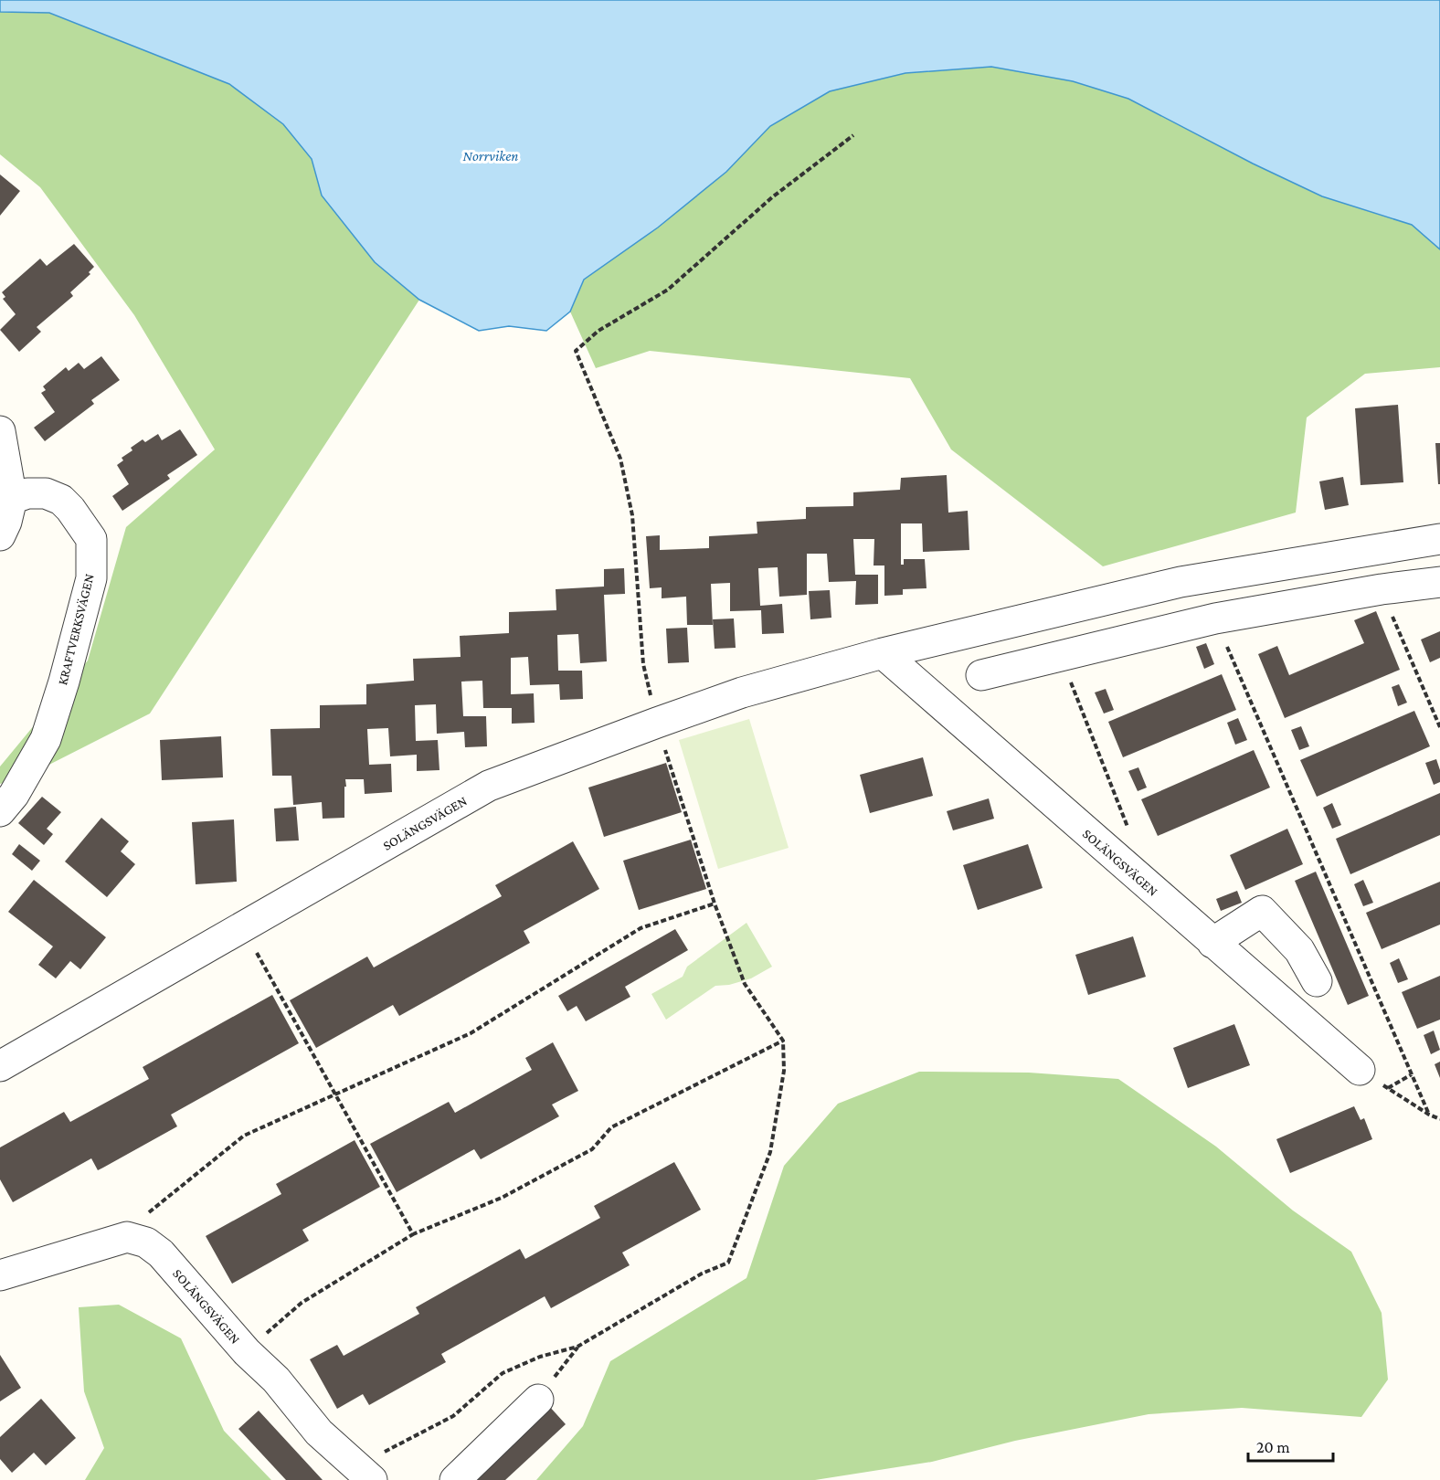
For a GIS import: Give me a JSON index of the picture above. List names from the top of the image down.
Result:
{
  "streets": {
    "street": ["KRAFTVERKSVÄGEN", "SOLÄNGSVÄGEN"]
  },
  "water": ["Norrviken"],
  "scale_bar": "20 m"
}
